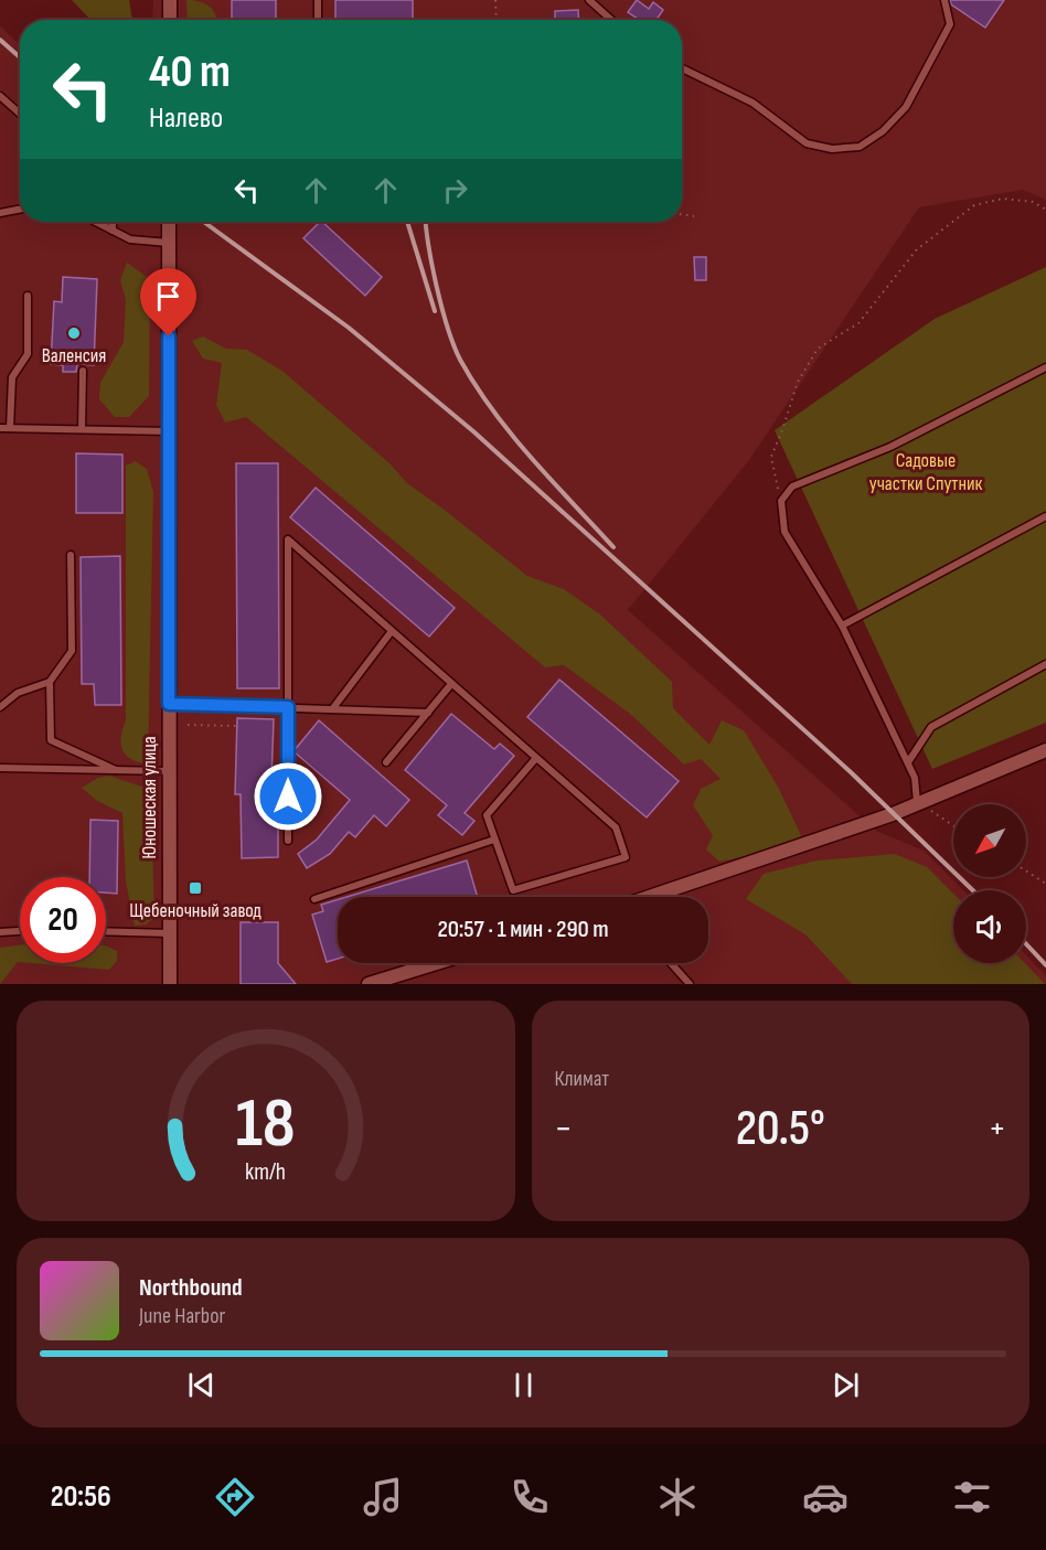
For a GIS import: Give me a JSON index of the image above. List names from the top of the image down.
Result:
{
  "streets": {
    "street": ["Юношеская улица"]
  },
  "parks": ["Садовые участки Спутник"],
  "places": {
    "other": ["Валенсия"],
    "transit": ["Щебеночный завод"]
  },
  "north": "bottom left",
  "page": {
    "turn": ["40 m", "Налево"],
    "limit": "20",
    "trip": "20:57 · 1 мин · 290 m",
    "tile": "Климат",
    "heat": ["−", "20.5°", "+"],
    "song": ["Northbound", "June Harbor"],
    "tabs": "20:56",
    "gauge": ["18", "km/h"]
  }
}
